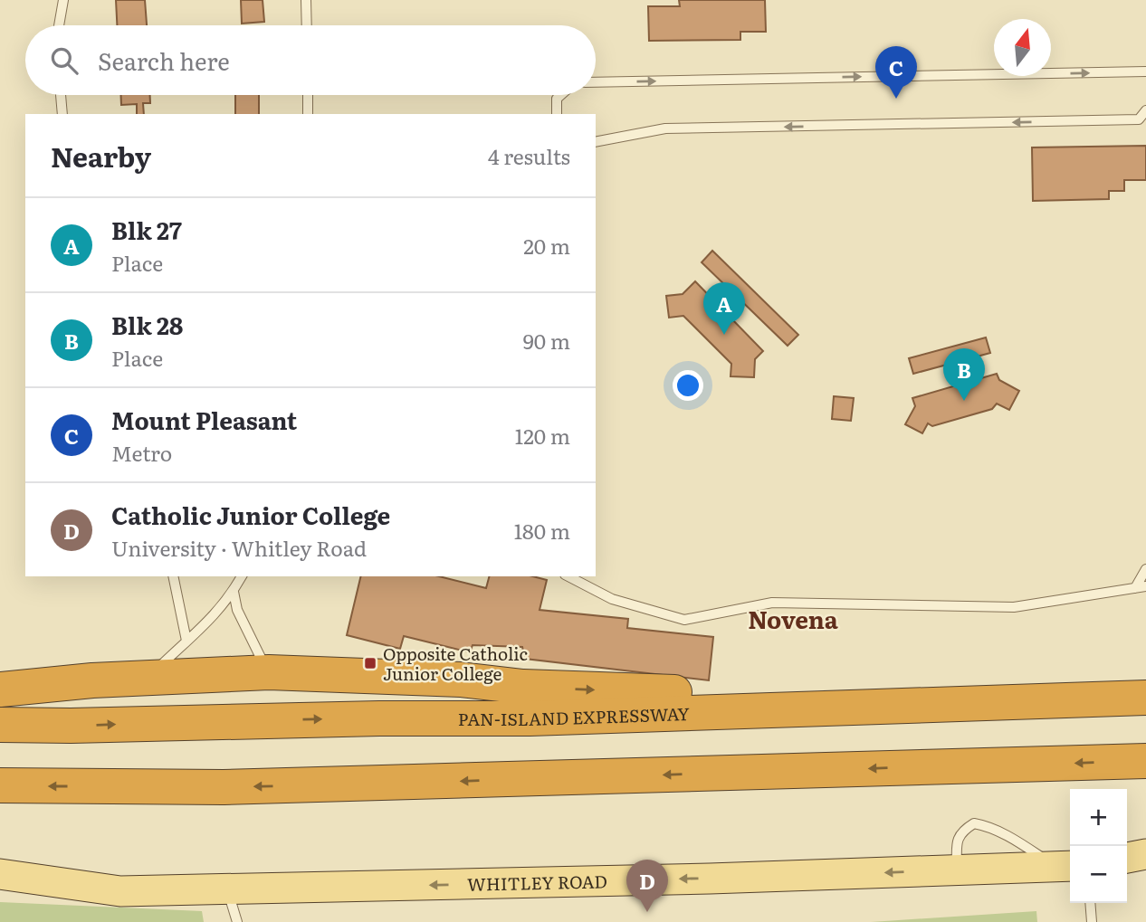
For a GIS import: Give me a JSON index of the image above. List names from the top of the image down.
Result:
{
  "streets": {
    "highway": ["PAN-ISLAND EXPRESSWAY"],
    "main road": ["WHITLEY ROAD"]
  },
  "one_way": ["WHITLEY ROAD"],
  "districts": ["Novena"],
  "places": {
    "transit": ["Opposite Catholic Junior College"]
  },
  "north": "top",
  "page": {
    "search": "Search here",
    "pins": [
      "C",
      "A",
      "B",
      "D"
    ],
    "heading": ["Nearby", "4 results"],
    "list": [
      {
        "mark": "A",
        "name": "Blk 27",
        "note": "Place",
        "value": "20 m"
      },
      {
        "mark": "B",
        "name": "Blk 28",
        "note": "Place",
        "value": "90 m"
      },
      {
        "mark": "C",
        "name": "Mount Pleasant",
        "note": "Metro",
        "value": "120 m"
      },
      {
        "mark": "D",
        "name": "Catholic Junior College",
        "note": "University · Whitley Road",
        "value": "180 m"
      }
    ],
    "map_buttons": ["+", "−"]
  }
}
